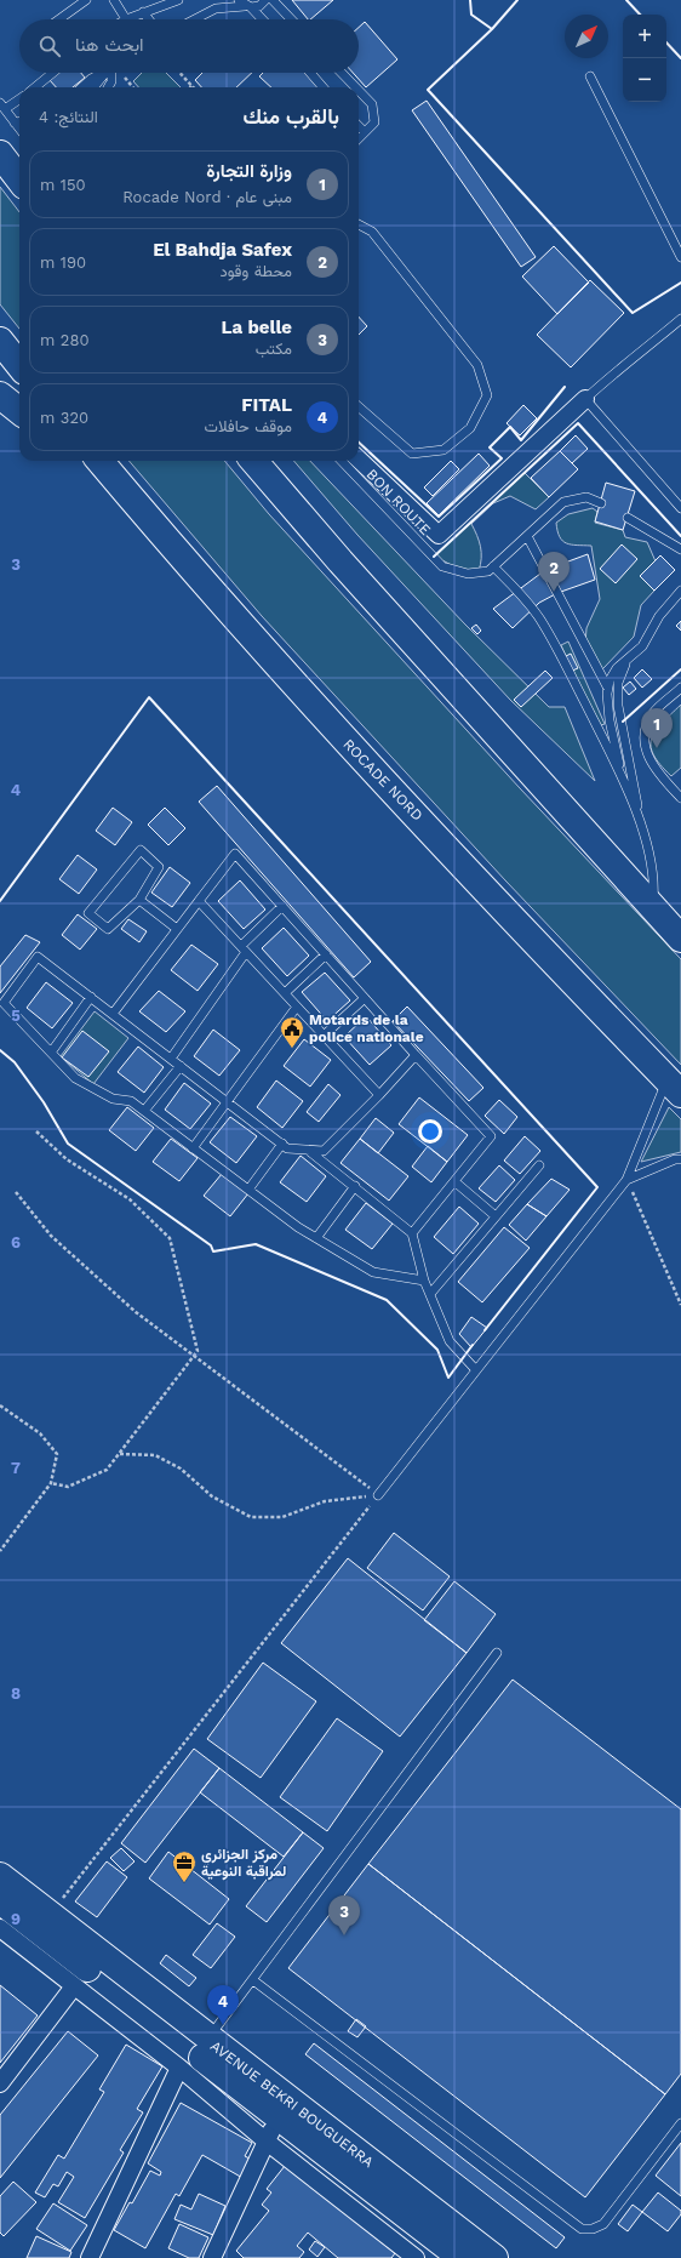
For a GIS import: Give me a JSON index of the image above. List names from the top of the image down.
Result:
{
  "streets": {
    "highway": ["ROCADE NORD", "AVENUE BEKRI BOUGUERRA"],
    "lane": ["BON ROUTE"]
  },
  "places": {
    "public building": ["Motards de la police nationale"],
    "office": ["مركز الجزائري لمراقبة النوعية"]
  },
  "north": "top right",
  "page": {
    "map_buttons": ["+", "−"],
    "search": "ابحث هنا",
    "heading": ["بالقرب منك", "النتائج: 4"],
    "list": [
      {
        "mark": "1",
        "name": "وزارة التجارة",
        "note": "مبنى عام · Rocade Nord",
        "value": "150 m"
      },
      {
        "mark": "2",
        "name": "El Bahdja Safex",
        "note": "محطة وقود",
        "value": "190 m"
      },
      {
        "mark": "3",
        "name": "La belle",
        "note": "مكتب",
        "value": "280 m"
      },
      {
        "mark": "4",
        "name": "FITAL",
        "note": "موقف حافلات",
        "value": "320 m"
      }
    ],
    "pins": [
      "2",
      "1",
      "3",
      "4"
    ]
  },
  "grid": {
    "rows": [
      "3",
      "4",
      "5",
      "6",
      "7",
      "8",
      "9"
    ]
  }
}
